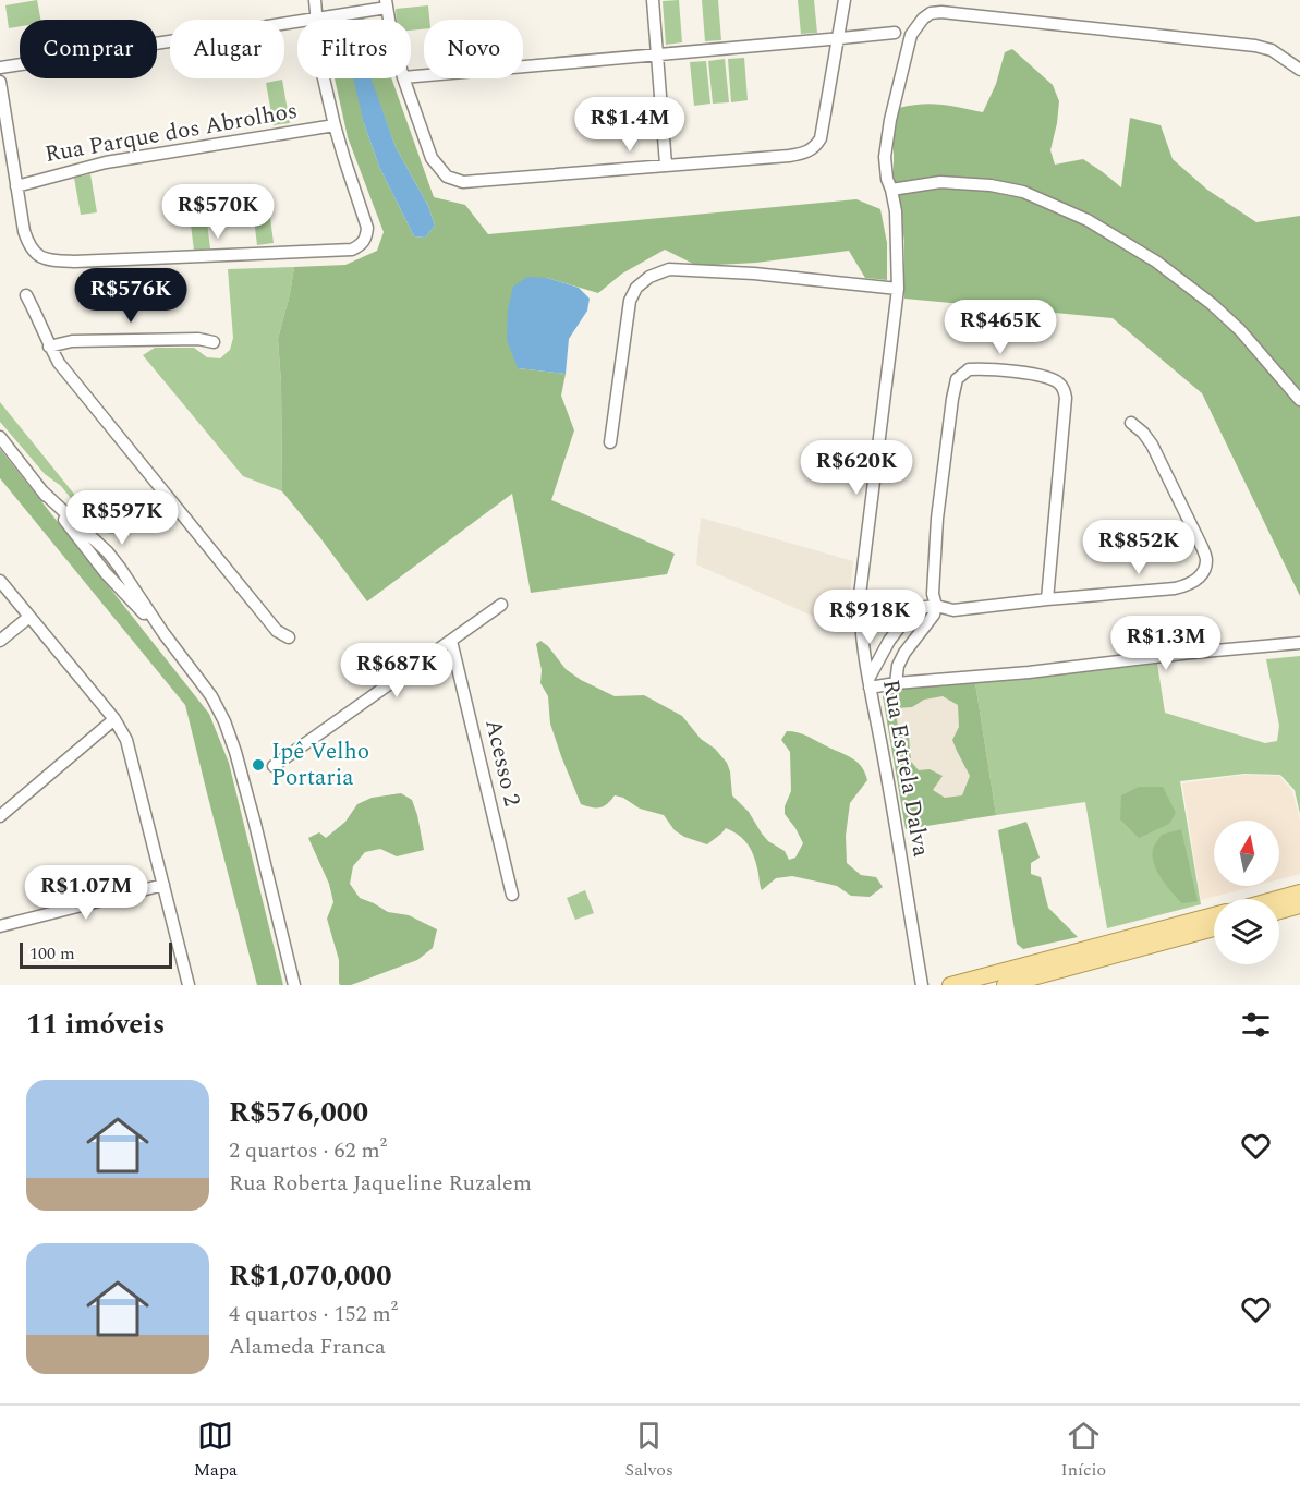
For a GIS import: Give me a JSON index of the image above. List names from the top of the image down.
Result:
{
  "streets": {
    "street": ["Rua Parque dos Abrolhos", "Acesso 2", "Rua Estrela Dalva"]
  },
  "places": ["Ipê Velho Portaria"],
  "scale_bar": "100 m",
  "north": "top",
  "page": {
    "chip": [
      "Comprar",
      "Alugar",
      "Filtros",
      "Novo"
    ],
    "price": [
      "R$1.4M",
      "R$570K",
      "R$576K",
      "R$465K",
      "R$620K",
      "R$597K",
      "R$852K",
      "R$918K",
      "R$1.3M",
      "R$687K",
      "R$1.07M"
    ],
    "scale": "100 m",
    "heading": "11 imóveis",
    "list": [
      {
        "name": "R$576,000",
        "note": "2 quartos · 62 m² · Rua Roberta Jaqueline Ruzalem"
      },
      {
        "name": "R$1,070,000",
        "note": "4 quartos · 152 m² · Alameda Franca"
      }
    ],
    "tabs": ["Mapa", "Salvos", "Início"]
  }
}
